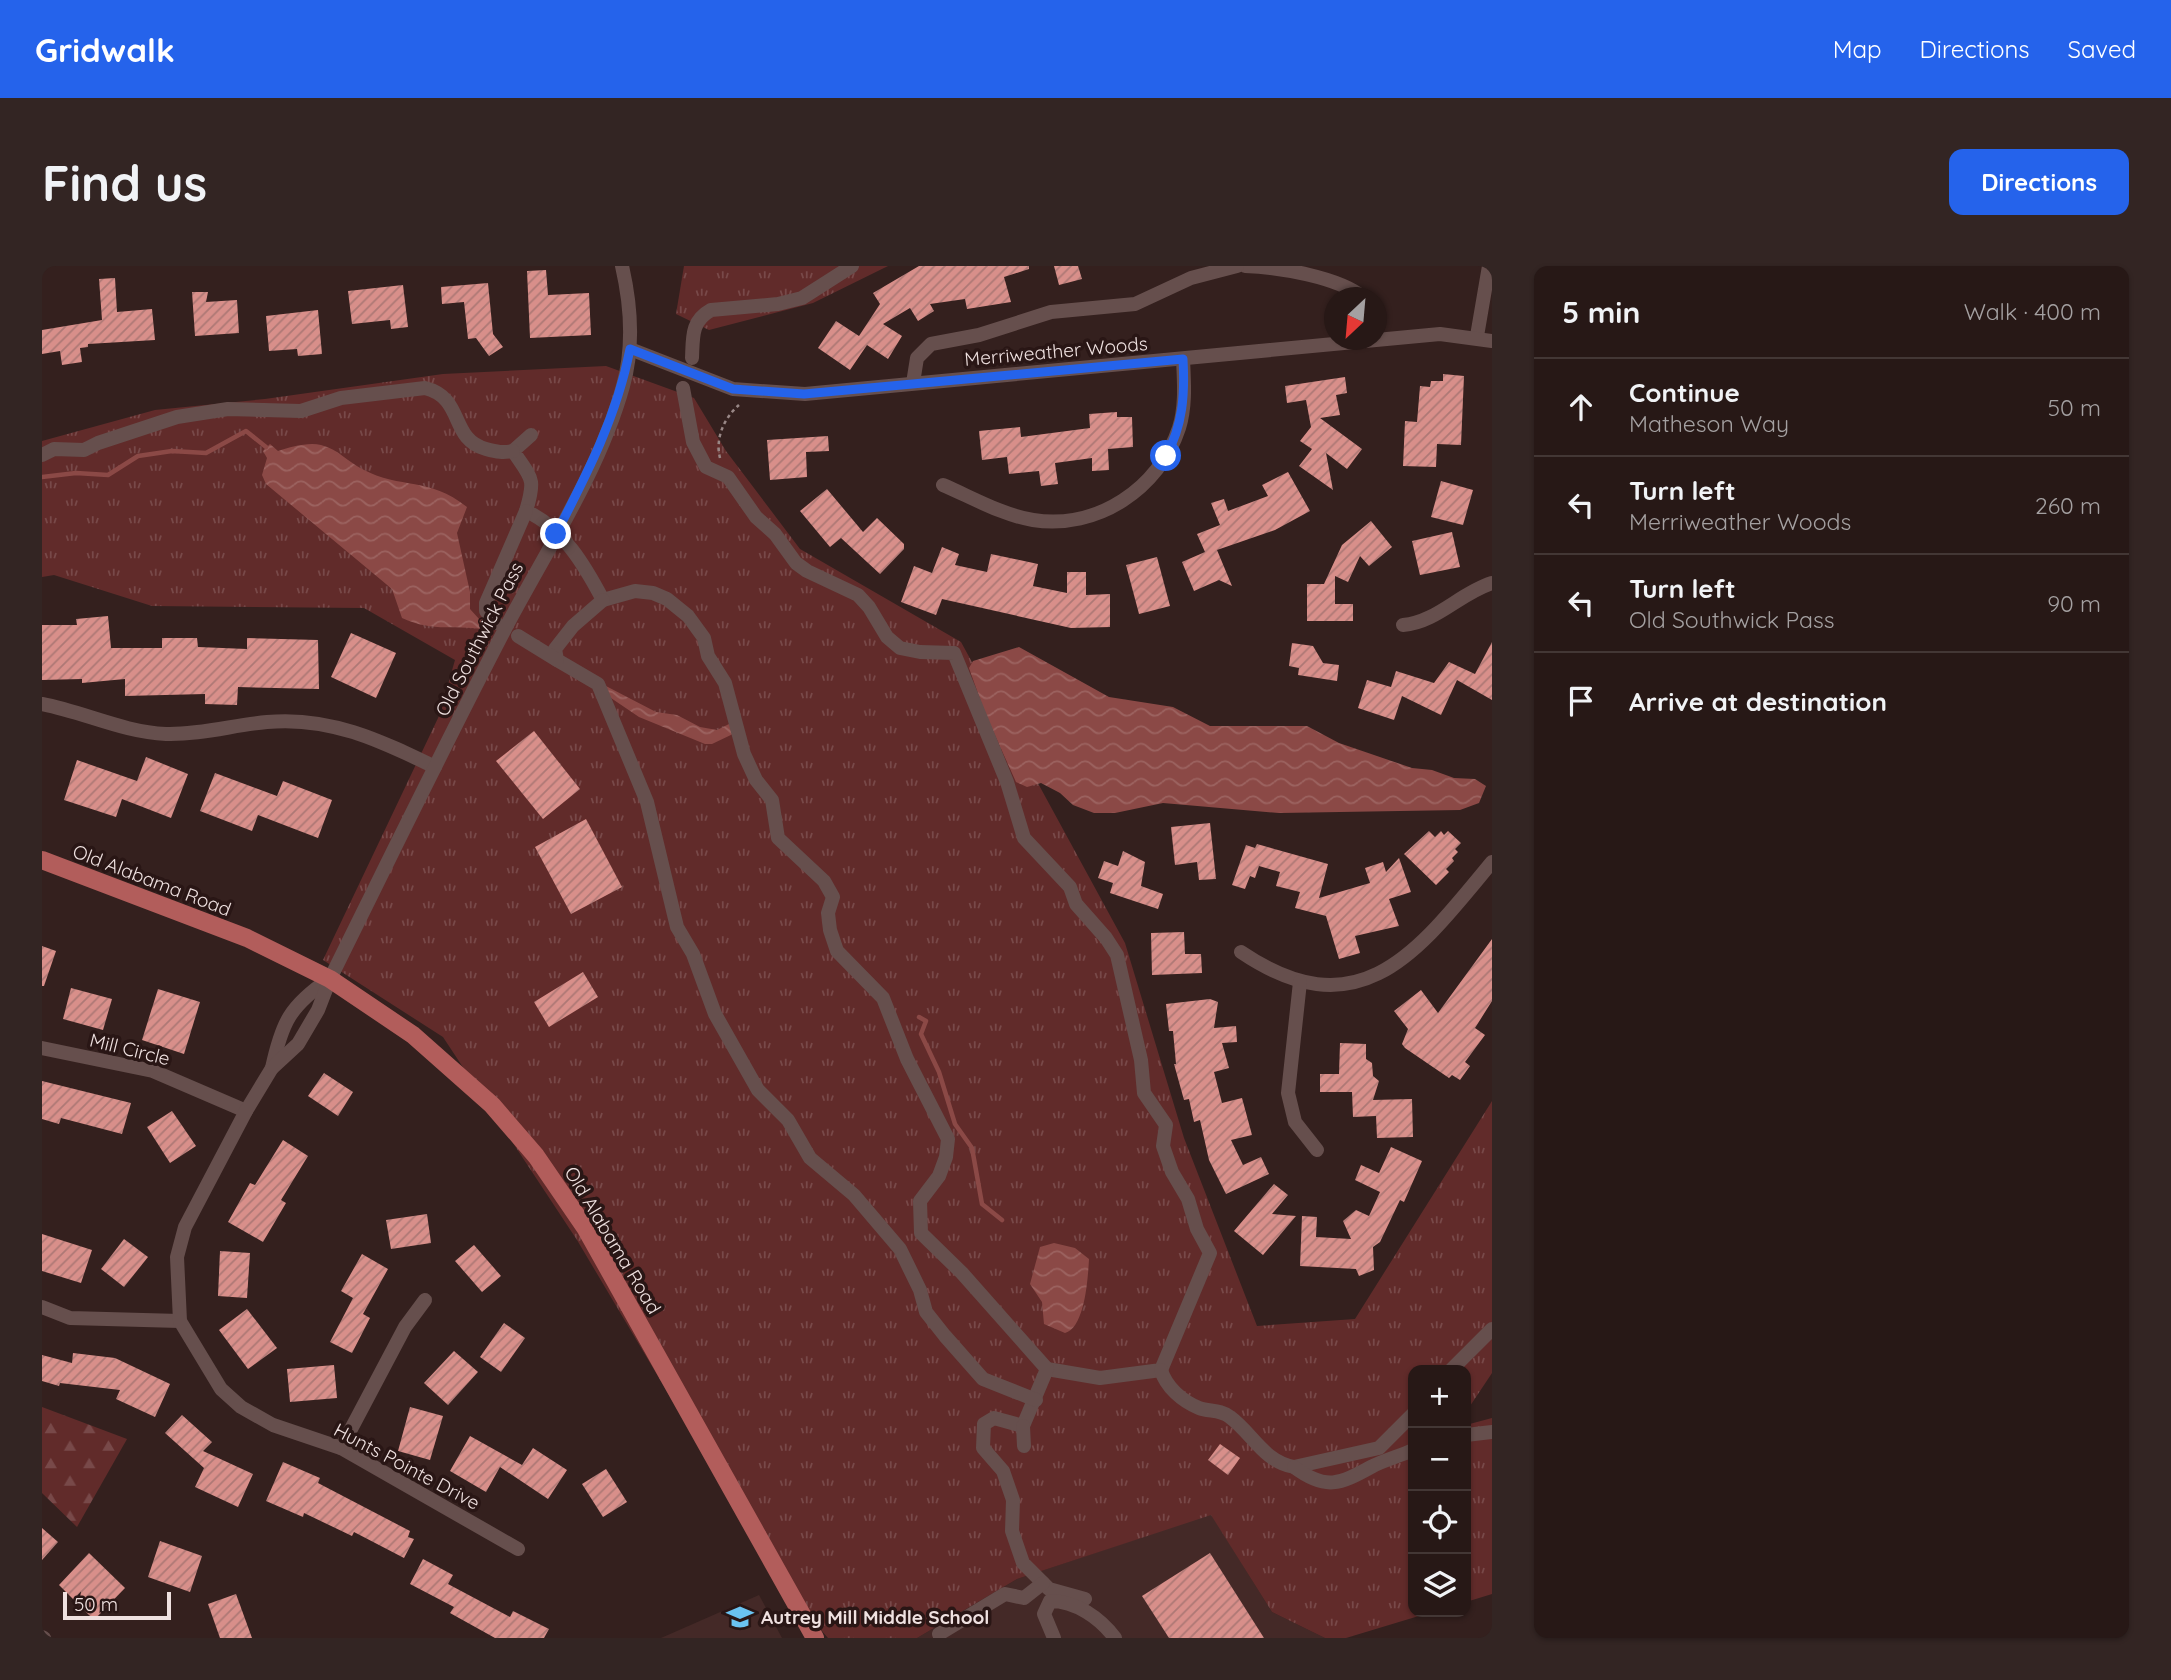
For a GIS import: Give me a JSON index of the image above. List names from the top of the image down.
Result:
{
  "streets": {
    "main road": ["Old Alabama Road"],
    "street": [
      "Merriweather Woods",
      "Old Southwick Pass",
      "Mill Circle",
      "Hunts Pointe Drive"
    ]
  },
  "crossings": [
    ["Merriweather Woods", "Old Southwick Pass"],
    ["Old Southwick Pass", "Old Alabama Road"],
    ["Old Southwick Pass", "Hunts Pointe Drive"],
    ["Old Alabama Road", "Hunts Pointe Drive"],
    ["Mill Circle", "Hunts Pointe Drive"]
  ],
  "places": {
    "school or university": ["Autrey Mill Middle School"]
  },
  "scale_bar": "50 m",
  "north": "bottom left",
  "page": {
    "header": "Gridwalk",
    "nav": ["Map", "Directions", "Saved"],
    "buttons": "Directions",
    "title": "Find us",
    "heading": ["5 min", "Walk · 400 m"],
    "list": [
      ["Continue", "Matheson Way", "50 m"],
      ["Turn left", "Merriweather Woods", "260 m"],
      ["Turn left", "Old Southwick Pass", "90 m"],
      "Arrive at destination"
    ],
    "map_buttons": ["+", "−"],
    "scale": "50 m"
  }
}
